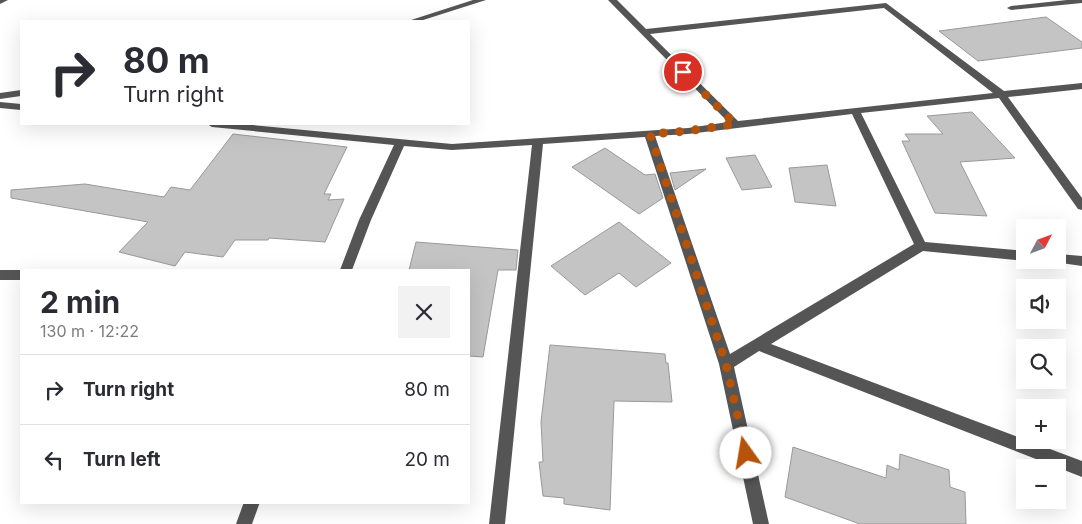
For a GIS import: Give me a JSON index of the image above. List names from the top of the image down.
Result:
{
  "north": "top right",
  "page": {
    "turn": ["80 m", "Turn right"],
    "map_buttons": ["+", "−"],
    "heading": ["2 min", "130 m · 12:22"],
    "list": [
      {
        "name": "Turn right",
        "value": "80 m"
      },
      {
        "name": "Turn left",
        "value": "20 m"
      }
    ]
  }
}
